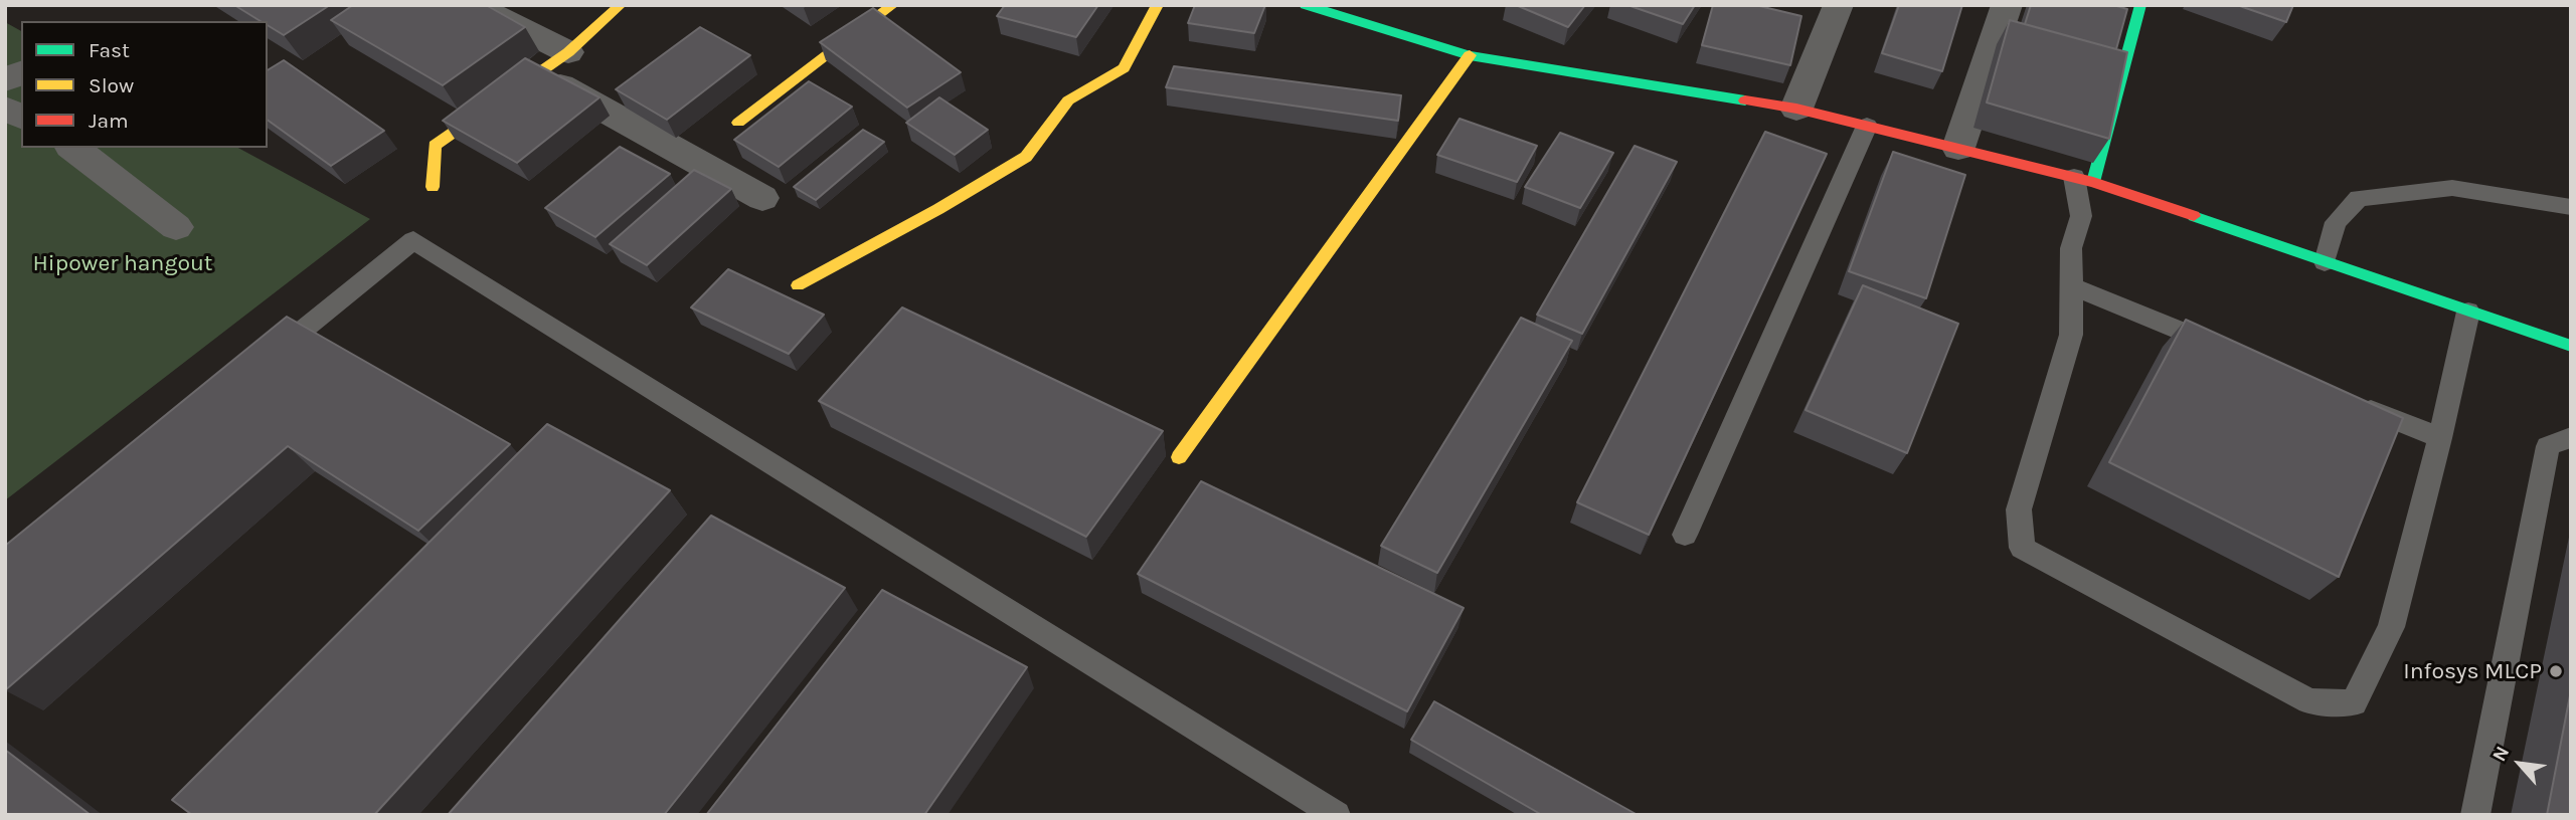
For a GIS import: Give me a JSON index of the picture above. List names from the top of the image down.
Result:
{
  "parks": ["Hipower hangout"],
  "places": ["Infosys MLCP"],
  "legend": ["Fast", "Slow", "Jam"],
  "north": "top left"
}
